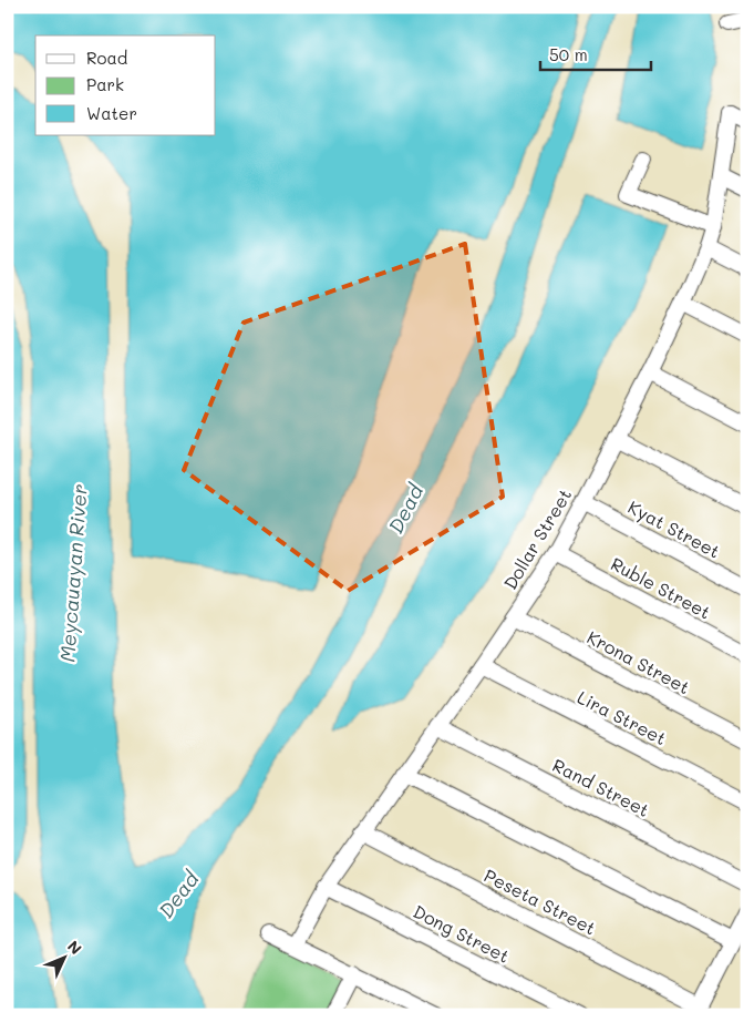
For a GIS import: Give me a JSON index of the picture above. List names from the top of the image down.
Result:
{
  "streets": {
    "street": [
      "Kyat Street",
      "Dollar Street",
      "Ruble Street",
      "Krona Street",
      "Lira Street",
      "Rand Street",
      "Peseta Street",
      "Dong Street"
    ]
  },
  "crossings": [
    ["Kyat Street", "Dollar Street"],
    ["Dollar Street", "Ruble Street"],
    ["Dollar Street", "Krona Street"],
    ["Dollar Street", "Lira Street"],
    ["Dollar Street", "Rand Street"],
    ["Dollar Street", "Peseta Street"],
    ["Dollar Street", "Dong Street"]
  ],
  "water": ["Dead", "Meycauayan River"],
  "legend": ["Road", "Park", "Water"],
  "scale_bar": "50 m",
  "north": "top right"
}
